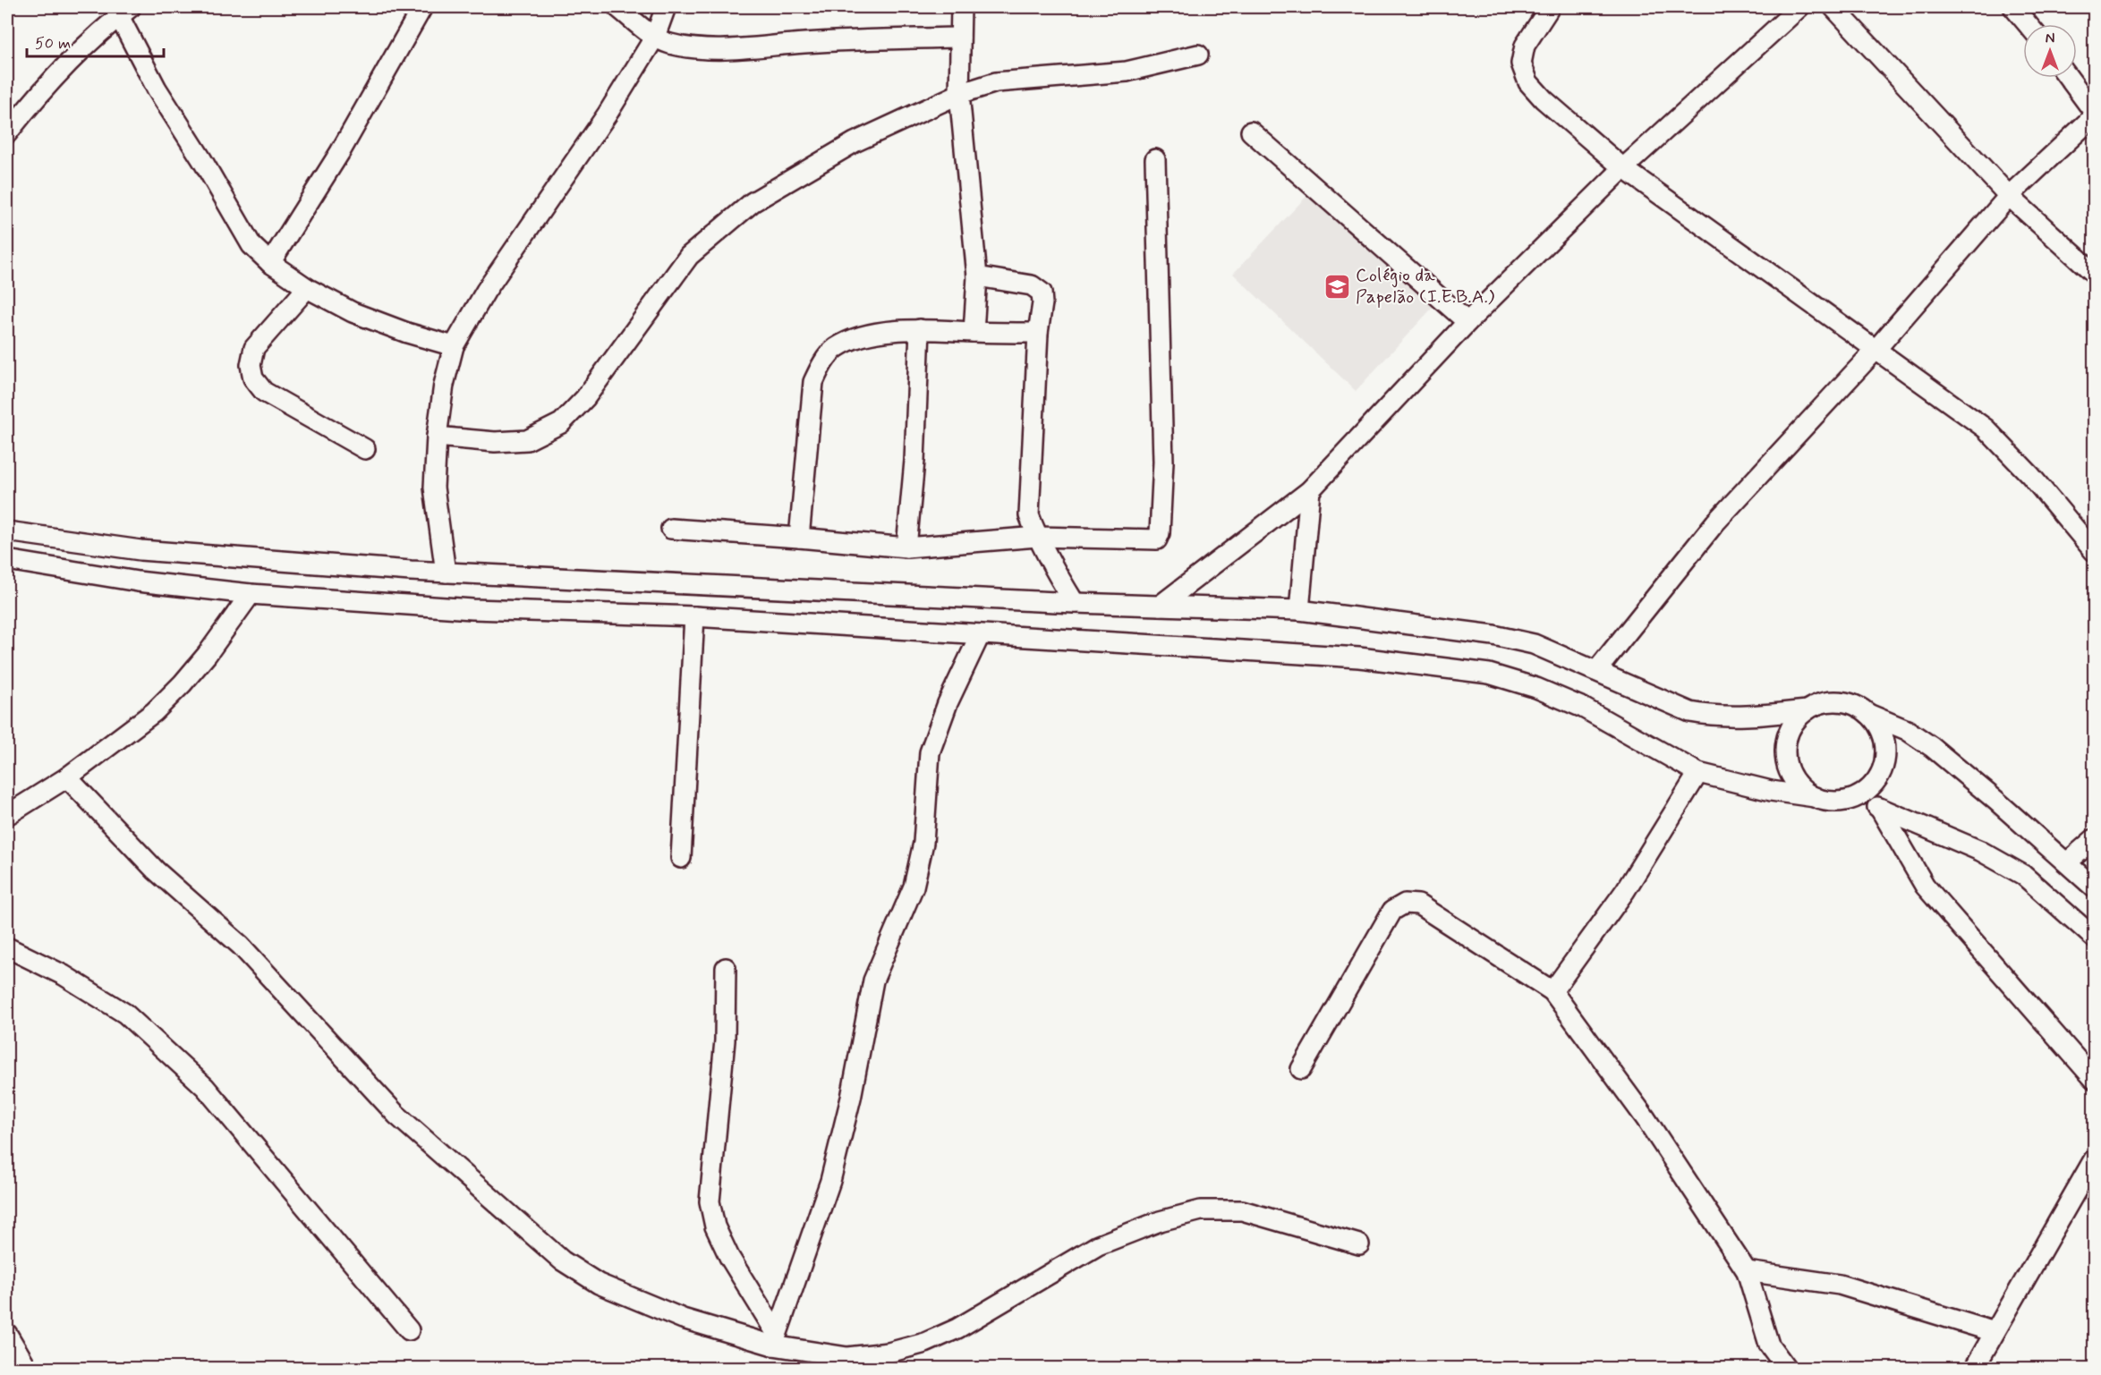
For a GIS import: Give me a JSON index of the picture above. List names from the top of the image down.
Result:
{
  "places": {
    "school or university": ["Colégio da Papelão (I.E.B.A.)"]
  },
  "scale_bar": "50 m",
  "north": "top"
}
